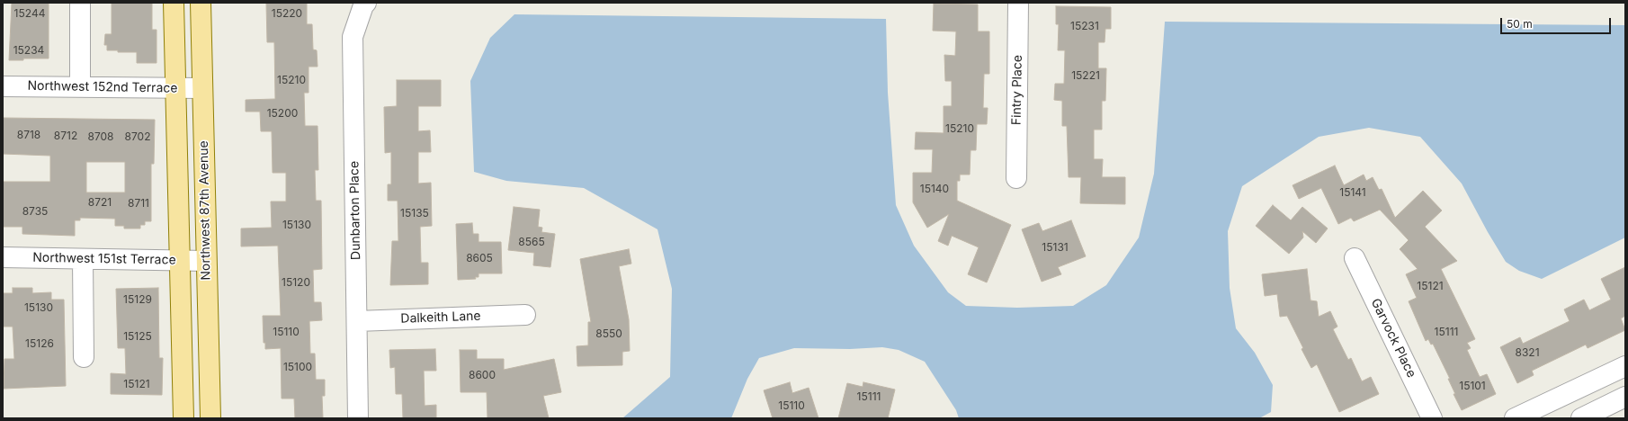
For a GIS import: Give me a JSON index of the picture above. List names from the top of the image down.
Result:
{
  "streets": {
    "main road": ["Northwest 87th Avenue"],
    "street": [
      "Northwest 152nd Terrace",
      "Fintry Place",
      "Dunbarton Place",
      "Northwest 151st Terrace",
      "Dalkeith Lane",
      "Garvock Place"
    ]
  },
  "crossings": [
    ["Northwest 152nd Terrace", "Northwest 87th Avenue"],
    ["Northwest 87th Avenue", "Northwest 151st Terrace"],
    ["Dunbarton Place", "Dalkeith Lane"]
  ],
  "house_numbers": [
    "15244",
    "15220",
    "15231",
    "15234",
    "15221",
    "15210",
    "15200",
    "15210",
    "8718",
    "8712",
    "8708",
    "8702",
    "15140",
    "15141",
    "8721",
    "8711",
    "8735",
    "15135",
    "15130",
    "8565",
    "15131",
    "8605",
    "15120",
    "15121",
    "15129",
    "15130",
    "15110",
    "15111",
    "8550",
    "15125",
    "15126",
    "8321",
    "15100",
    "8600",
    "15121",
    "15101",
    "15111",
    "15110"
  ],
  "scale_bar": "50 m"
}
